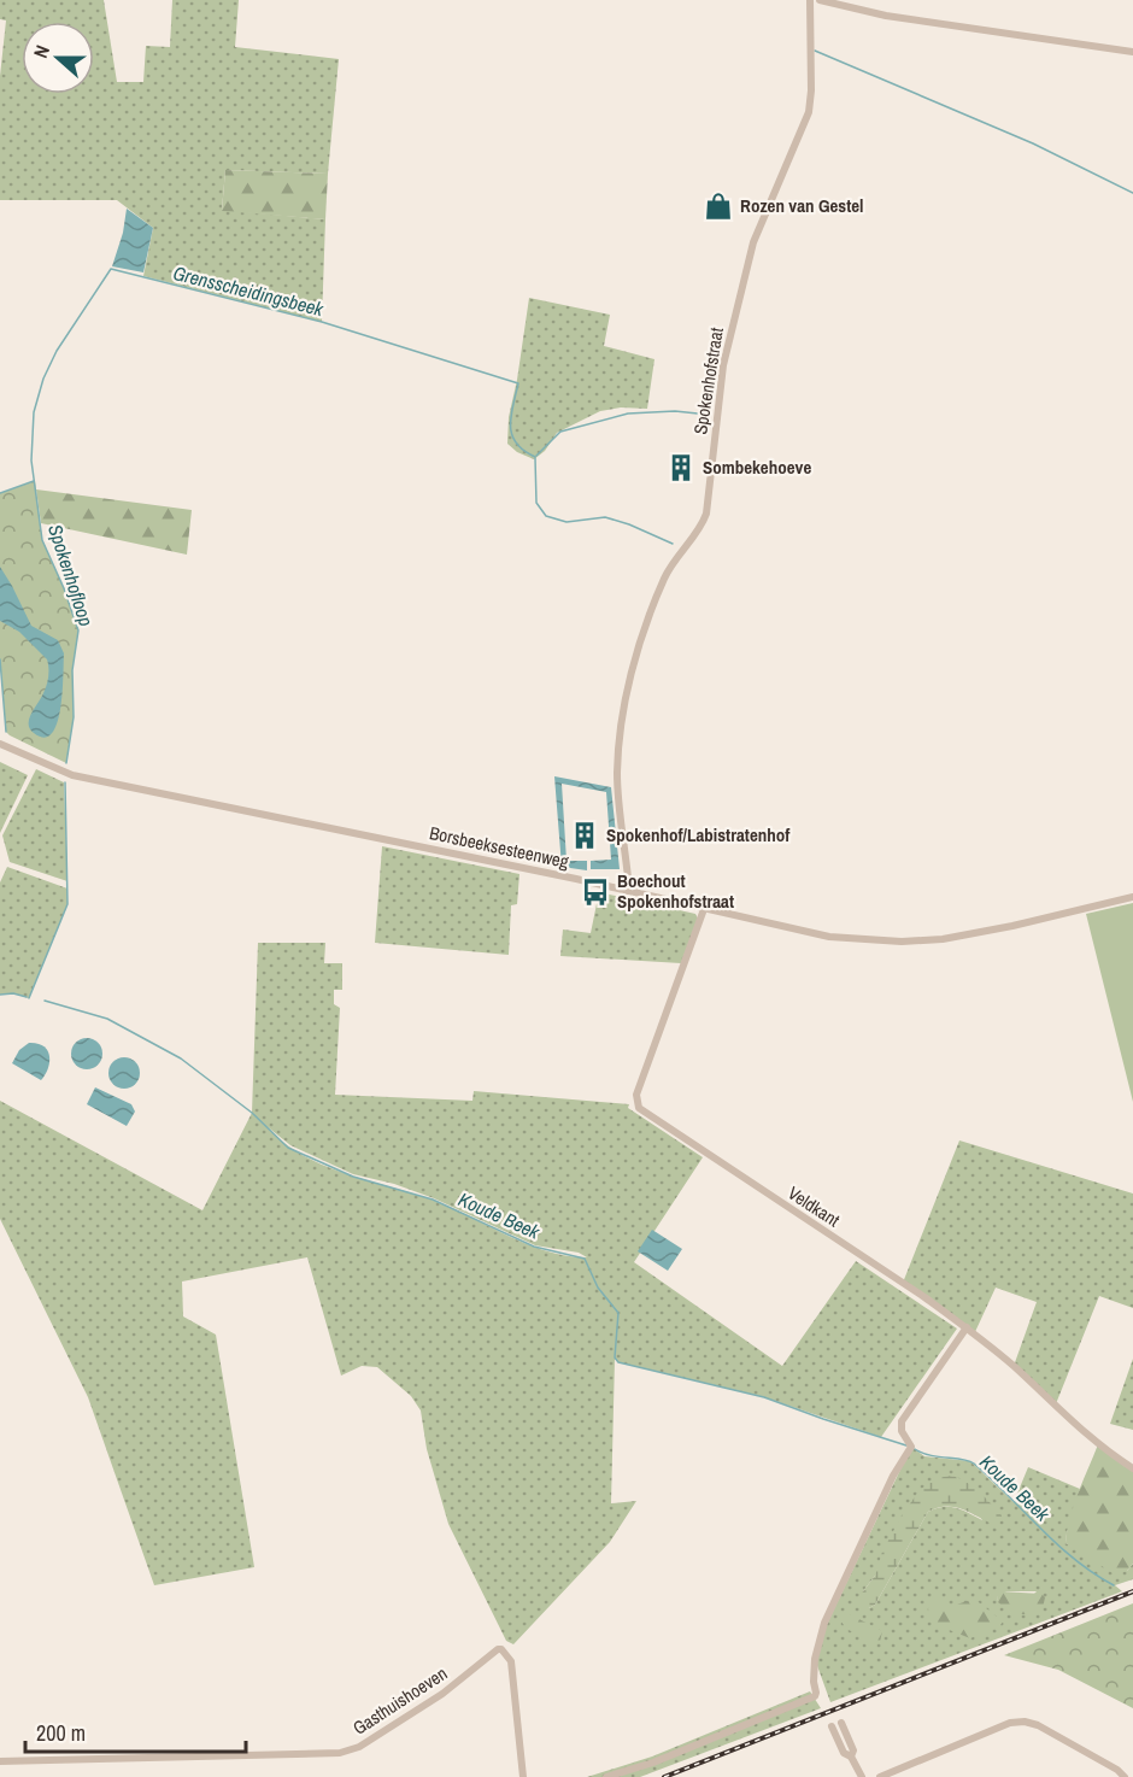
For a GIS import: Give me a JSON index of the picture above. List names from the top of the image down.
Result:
{
  "streets": {
    "street": [
      "Spokenhofstraat",
      "Borsbeeksesteenweg",
      "Veldkant",
      "Gasthuishoeven"
    ]
  },
  "crossings": [
    ["Spokenhofstraat", "Borsbeeksesteenweg"],
    ["Borsbeeksesteenweg", "Veldkant"]
  ],
  "water": ["Grensscheidingsbeek", "Spokenhofloop", "Koude Beek"],
  "places": {
    "shop": ["Rozen van Gestel"],
    "building": ["Sombekehoeve", "Spokenhof/Labistratenhof"],
    "bus stop": ["Boechout Spokenhofstraat"]
  },
  "scale_bar": "200 m",
  "north": "left"
}
